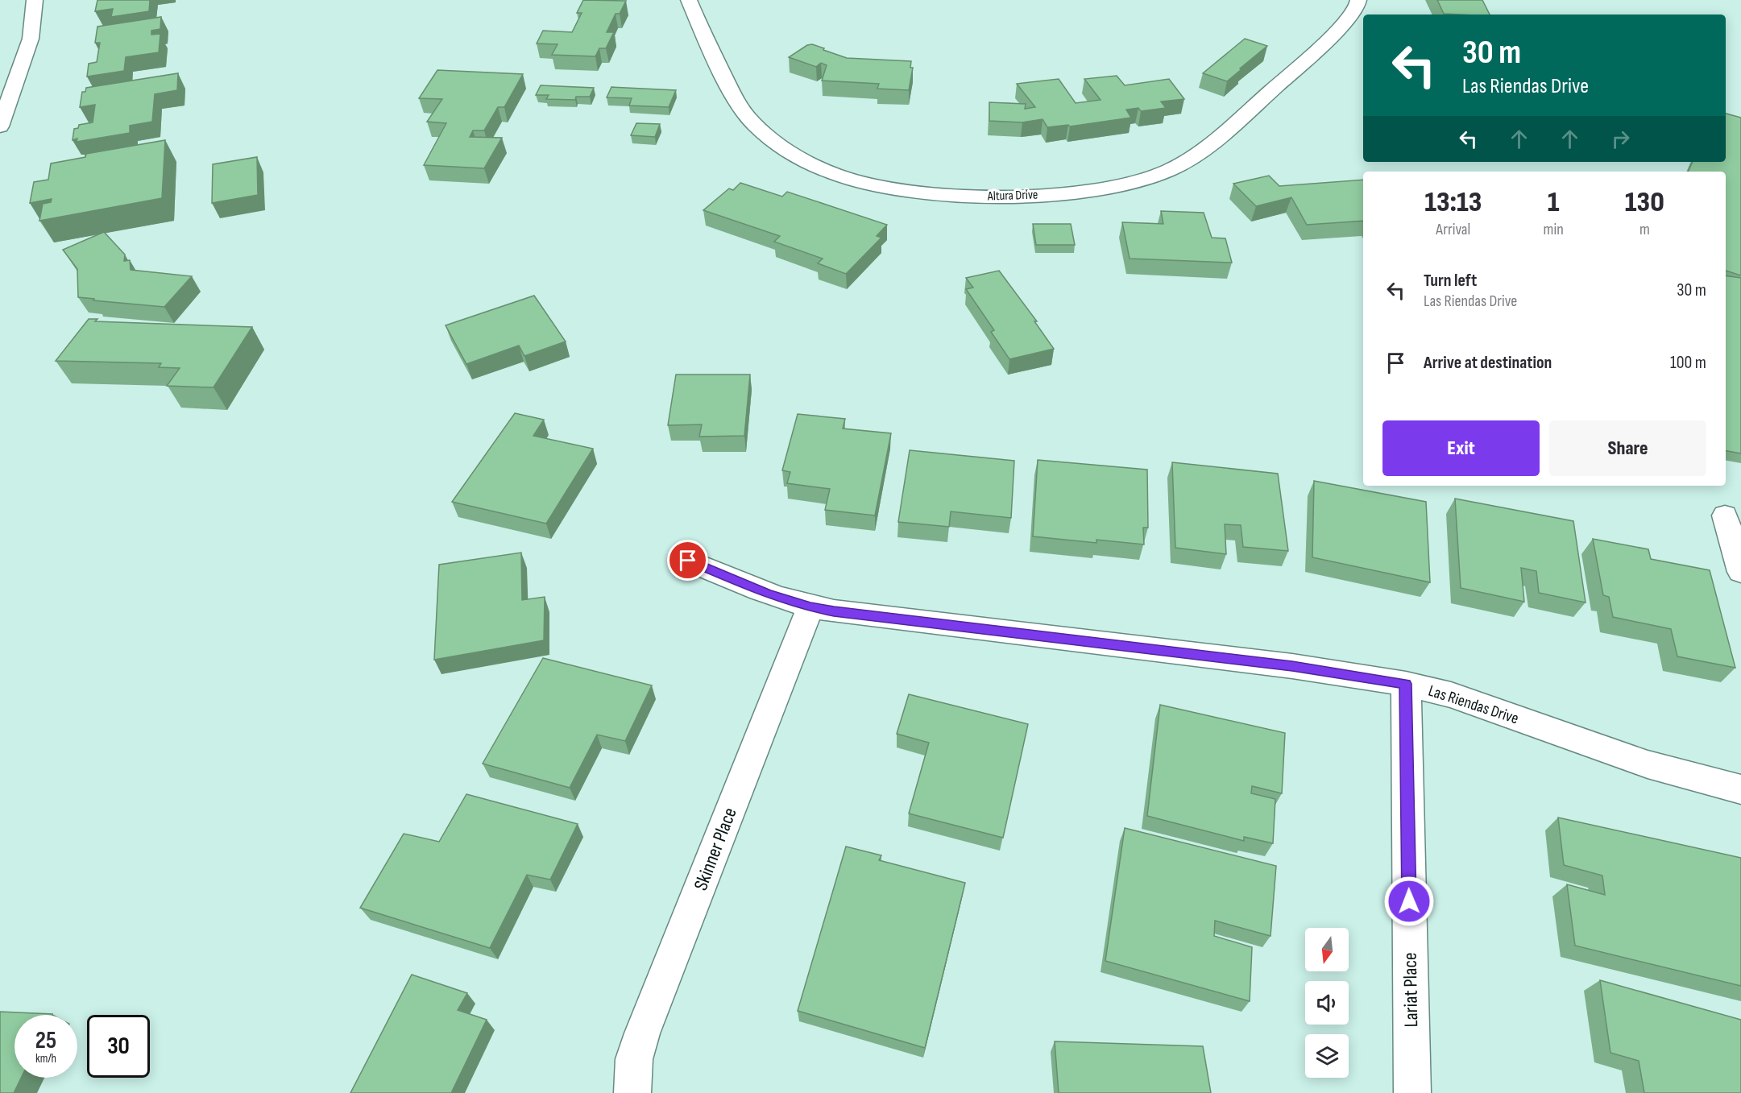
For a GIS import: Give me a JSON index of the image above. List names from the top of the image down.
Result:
{
  "streets": {
    "street": [
      "Altura Drive",
      "Las Riendas Drive",
      "Skinner Place",
      "Lariat Place"
    ]
  },
  "crossings": [
    ["Las Riendas Drive", "Skinner Place"],
    ["Las Riendas Drive", "Lariat Place"]
  ],
  "north": "bottom",
  "page": {
    "turn": ["30 m", "Las Riendas Drive"],
    "eta": [
      "13:13",
      "Arrival",
      "1",
      "min",
      "130",
      "m"
    ],
    "list": [
      {
        "name": "Turn left",
        "note": "Las Riendas Drive",
        "value": "30 m"
      },
      {
        "name": "Arrive at destination",
        "value": "100 m"
      }
    ],
    "buttons": ["Exit", "Share"],
    "speed": "25 km/h",
    "limit": "30"
  }
}
